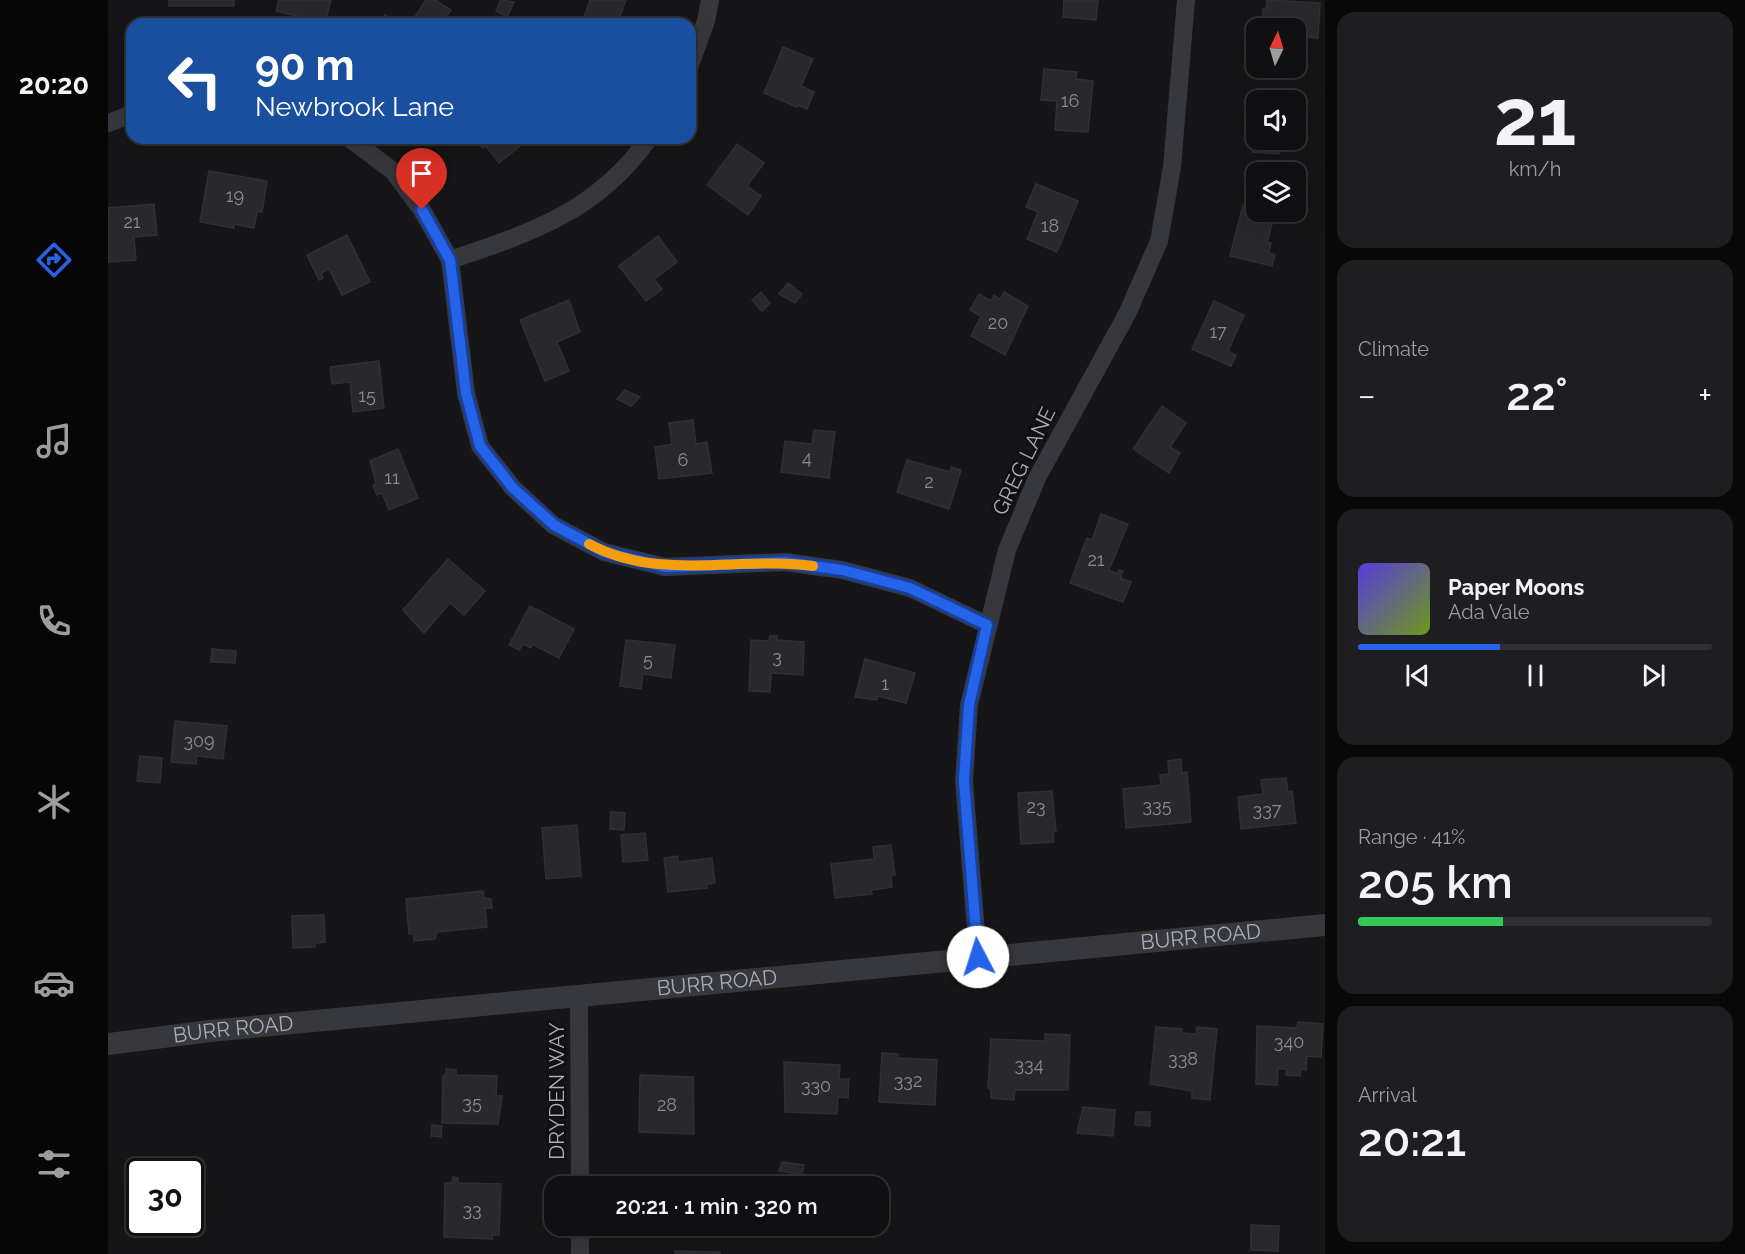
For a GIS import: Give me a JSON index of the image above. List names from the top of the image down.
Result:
{
  "streets": {
    "street": ["GREG LANE", "BURR ROAD", "DRYDEN WAY"]
  },
  "crossings": [
    ["GREG LANE", "BURR ROAD"],
    ["BURR ROAD", "DRYDEN WAY"]
  ],
  "house_numbers": [
    "16",
    "19",
    "21",
    "18",
    "20",
    "17",
    "15",
    "4",
    "6",
    "11",
    "2",
    "21",
    "3",
    "5",
    "1",
    "309",
    "335",
    "23",
    "337",
    "340",
    "338",
    "334",
    "332",
    "330",
    "35",
    "28",
    "33"
  ],
  "north": "top",
  "page": {
    "tabs": "20:20",
    "tile": [
      ["21", "km/h"],
      "Climate",
      ["Range · 41%", "205 km"],
      ["Arrival", "20:21"]
    ],
    "turn": ["90 m", "Newbrook Lane"],
    "heat": ["−", "22°", "+"],
    "song": ["Paper Moons", "Ada Vale"],
    "limit": "30",
    "trip": "20:21 · 1 min · 320 m"
  }
}
